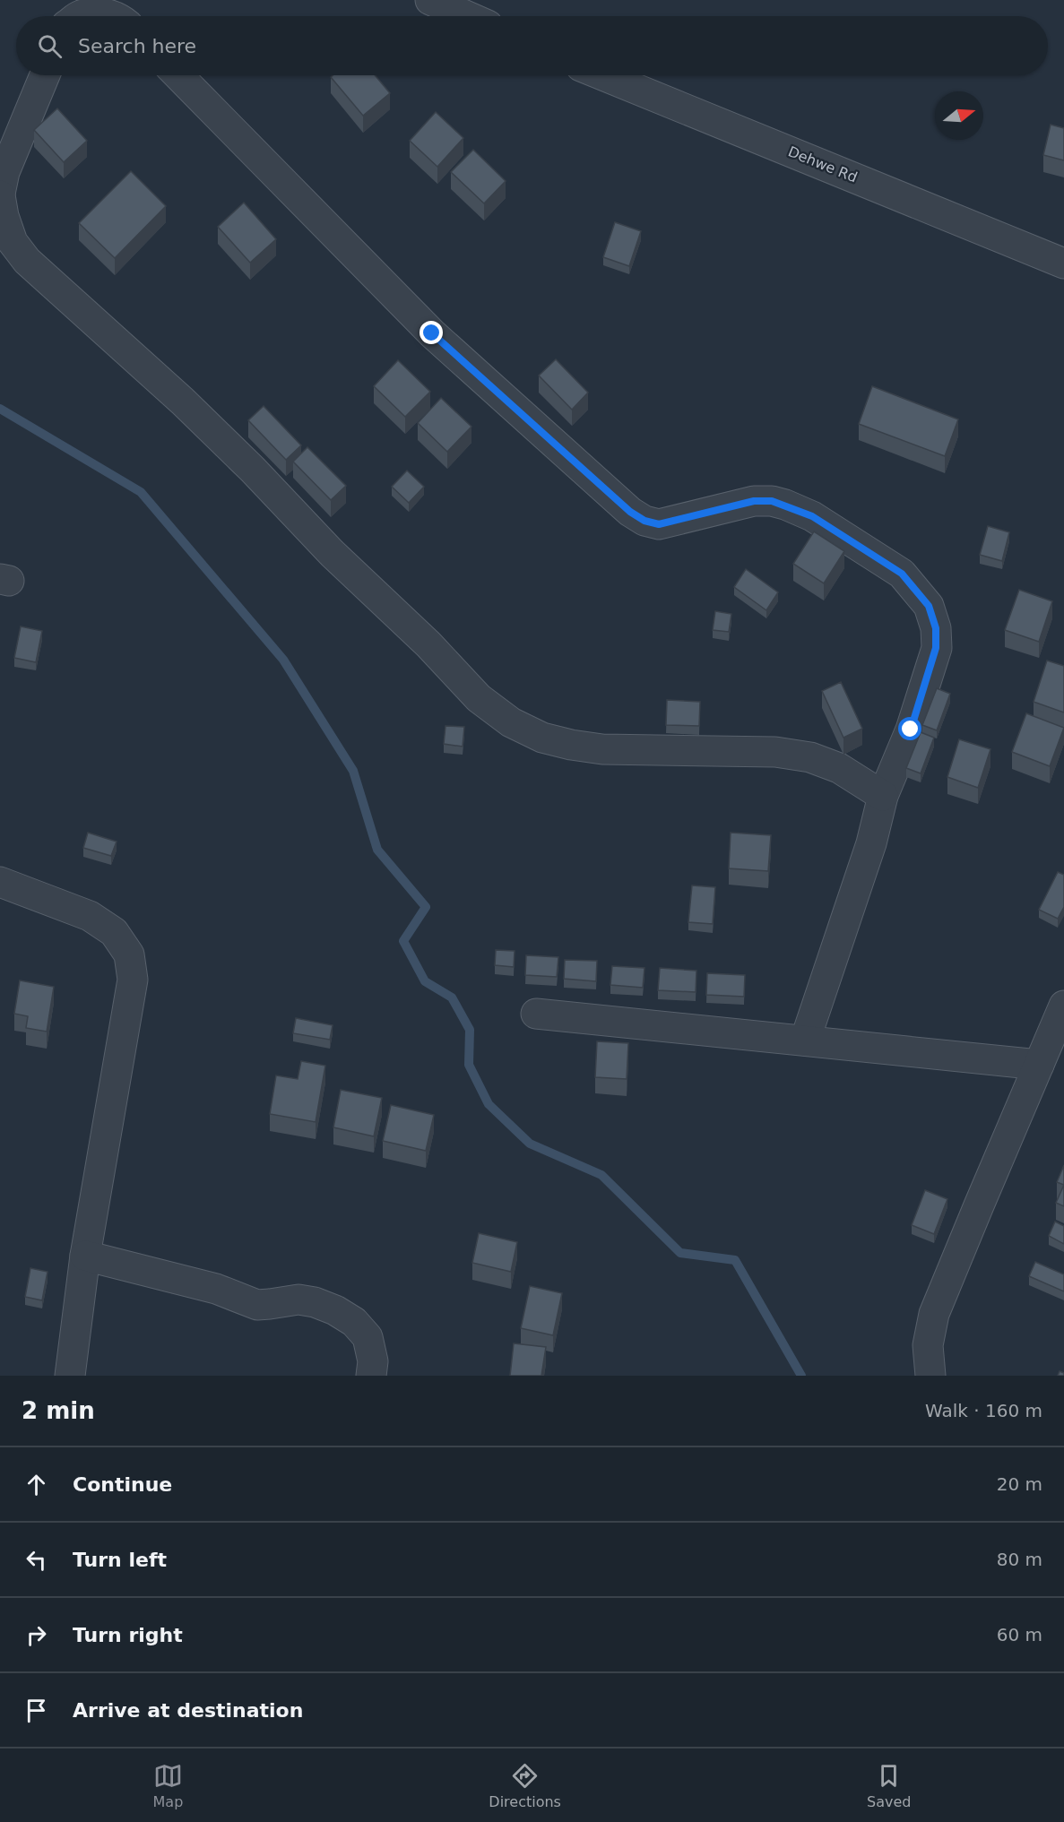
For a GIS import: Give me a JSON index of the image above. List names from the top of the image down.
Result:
{
  "streets": {
    "street": ["Dehwe Rd"]
  },
  "north": "right",
  "page": {
    "search": "Search here",
    "heading": ["2 min", "Walk · 160 m"],
    "list": [
      ["Continue", "20 m"],
      ["Turn left", "80 m"],
      ["Turn right", "60 m"],
      "Arrive at destination"
    ],
    "nav": ["Map", "Directions", "Saved"]
  }
}
